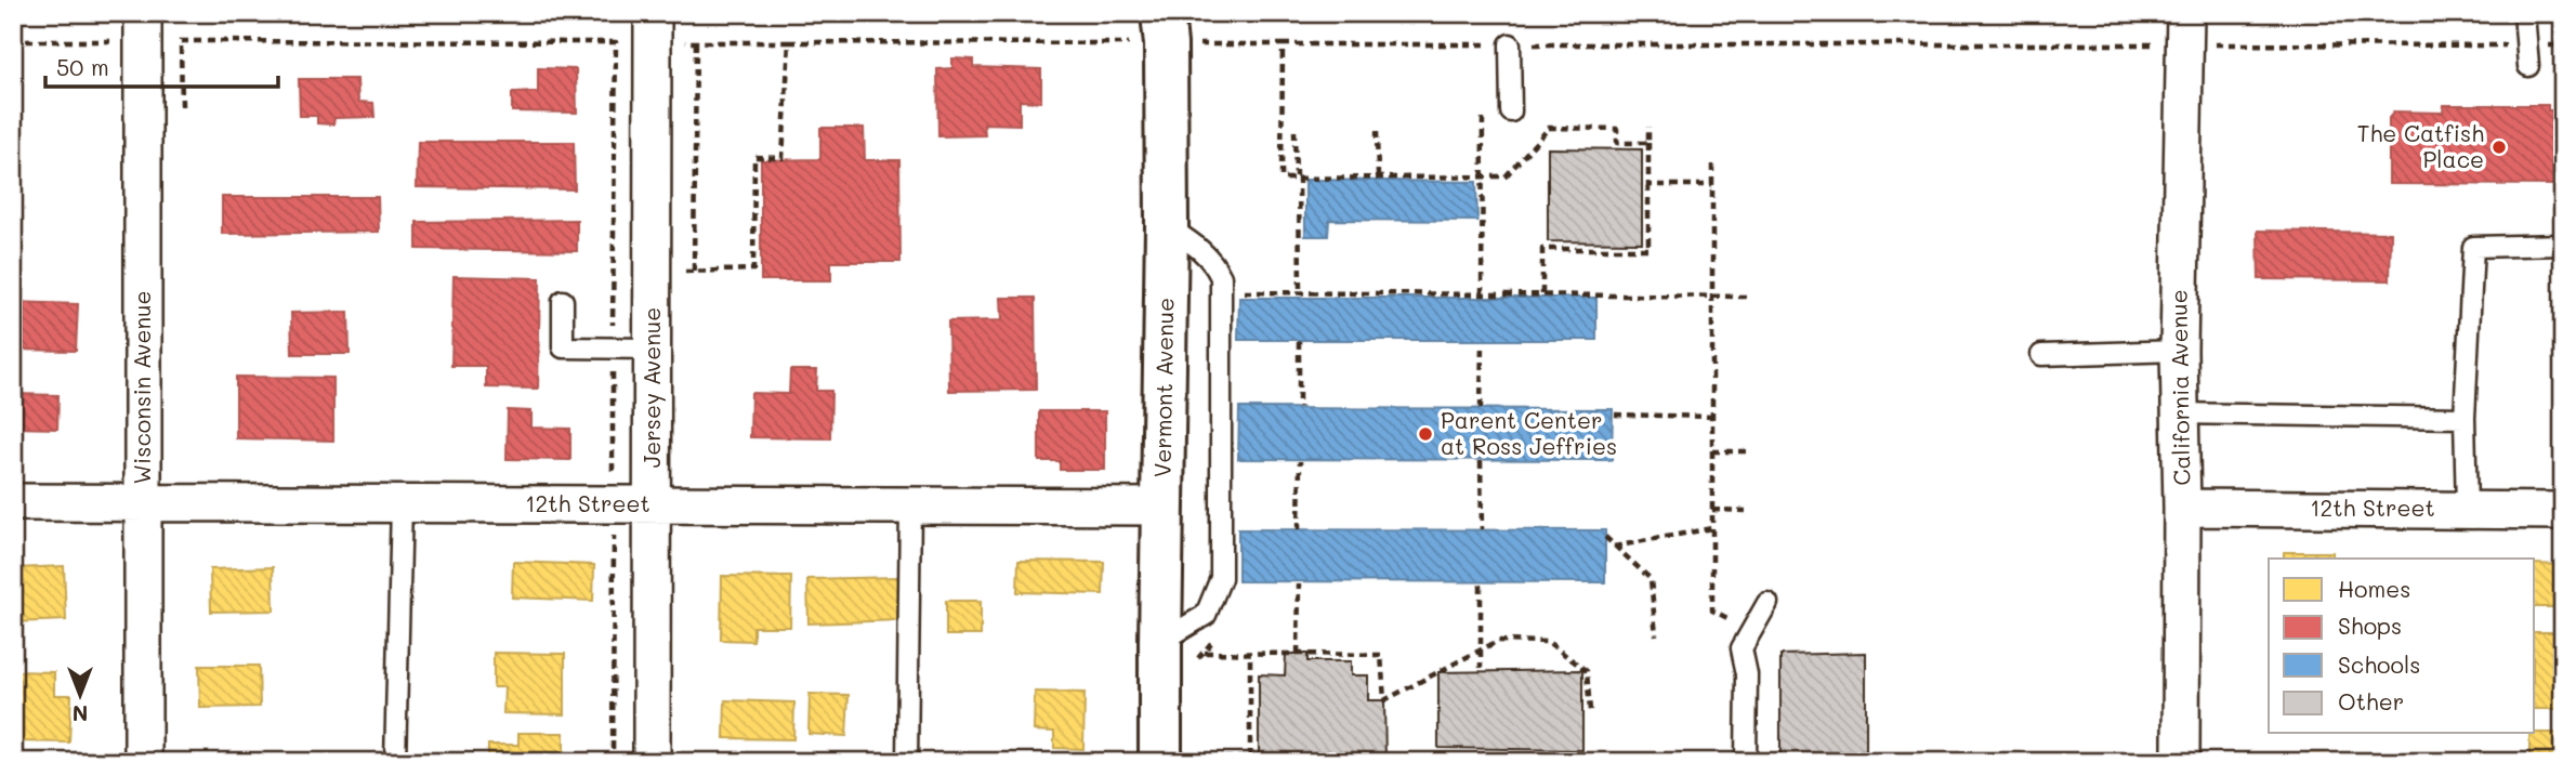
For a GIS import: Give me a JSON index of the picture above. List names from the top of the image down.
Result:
{
  "streets": {
    "street": [
      "Wisconsin Avenue",
      "Jersey Avenue",
      "Vermont Avenue",
      "California Avenue",
      "12th Street"
    ]
  },
  "crossings": [
    ["Wisconsin Avenue", "12th Street"],
    ["Jersey Avenue", "12th Street"],
    ["Vermont Avenue", "12th Street"],
    ["California Avenue", "12th Street"]
  ],
  "places": ["The Catfish Place", "Parent Center at Ross Jeffries"],
  "legend": [
    "Homes",
    "Shops",
    "Schools",
    "Other"
  ],
  "scale_bar": "50 m",
  "north": "bottom"
}
